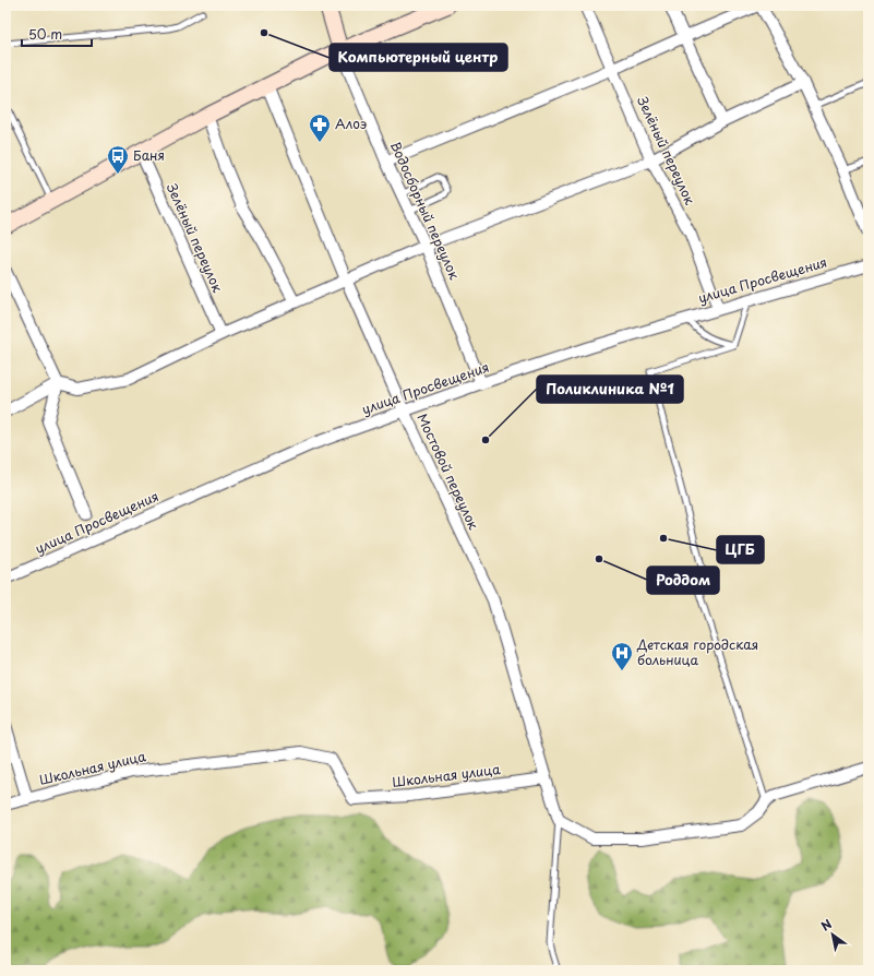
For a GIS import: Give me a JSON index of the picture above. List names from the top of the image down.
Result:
{
  "streets": {
    "street": [
      "Зелёный переулок",
      "Водосборный переулок",
      "улица Просвещения",
      "Мостовой переулок",
      "Школьная улица"
    ]
  },
  "crossings": [
    ["Зелёный переулок", "улица Просвещения"],
    ["Водосборный переулок", "улица Просвещения"],
    ["улица Просвещения", "Мостовой переулок"],
    ["Мостовой переулок", "Школьная улица"]
  ],
  "places": {
    "other": [
      "Компьютерный центр",
      "Поликлиника №1",
      "ЦГБ",
      "Роддом"
    ],
    "pharmacy": ["Алоэ"],
    "bus stop": ["Баня"],
    "hospital": ["Детская городская больница"]
  },
  "scale_bar": "50 m",
  "north": "top left"
}
